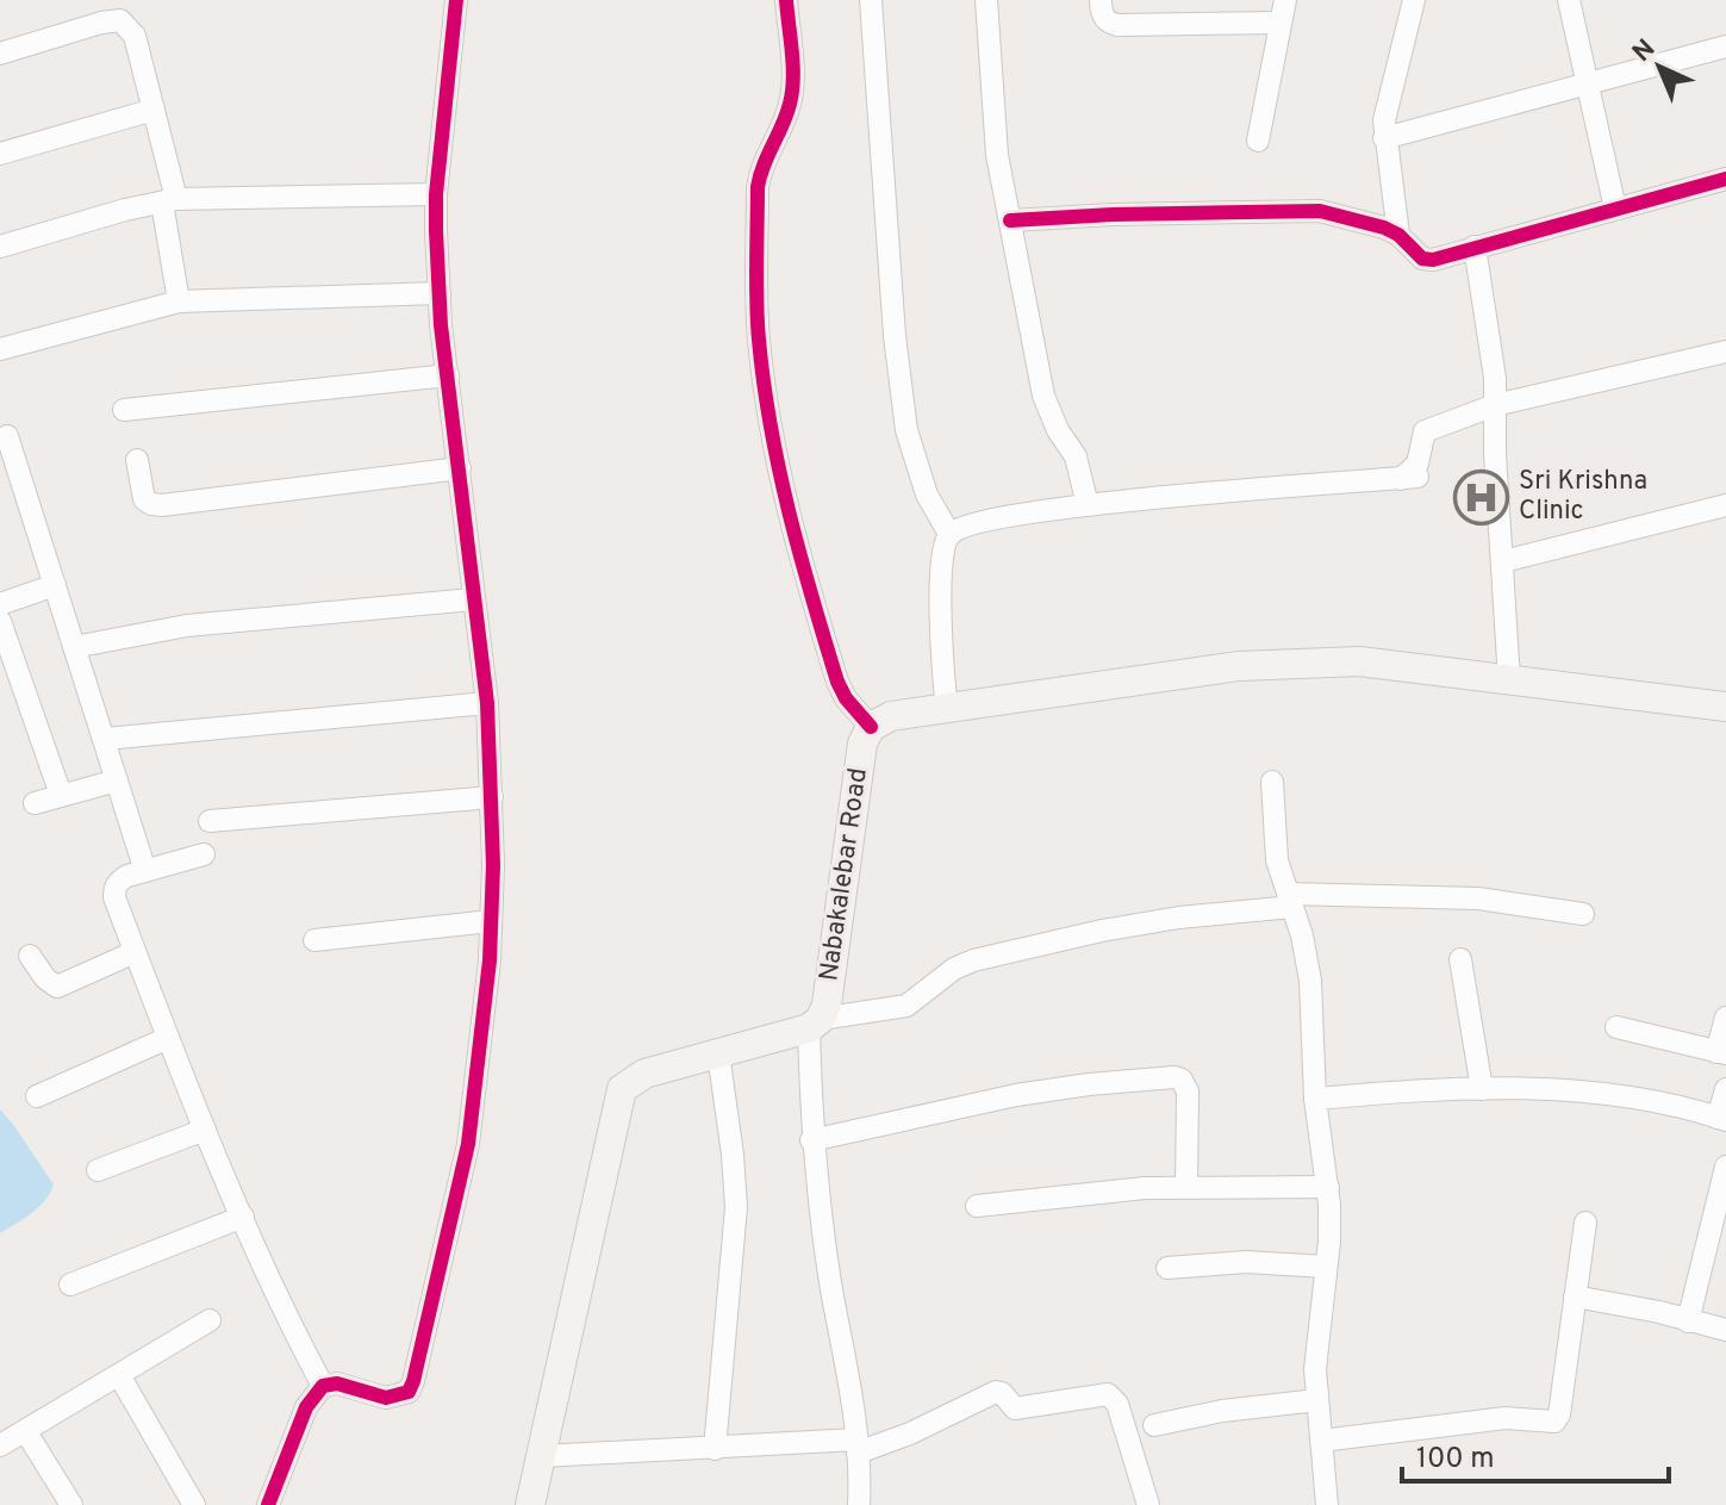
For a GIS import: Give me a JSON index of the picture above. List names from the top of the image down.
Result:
{
  "streets": {
    "main road": ["Nabakalebar Road"]
  },
  "places": {
    "hospital": ["Sri Krishna Clinic"]
  },
  "scale_bar": "100 m",
  "north": "top left"
}
